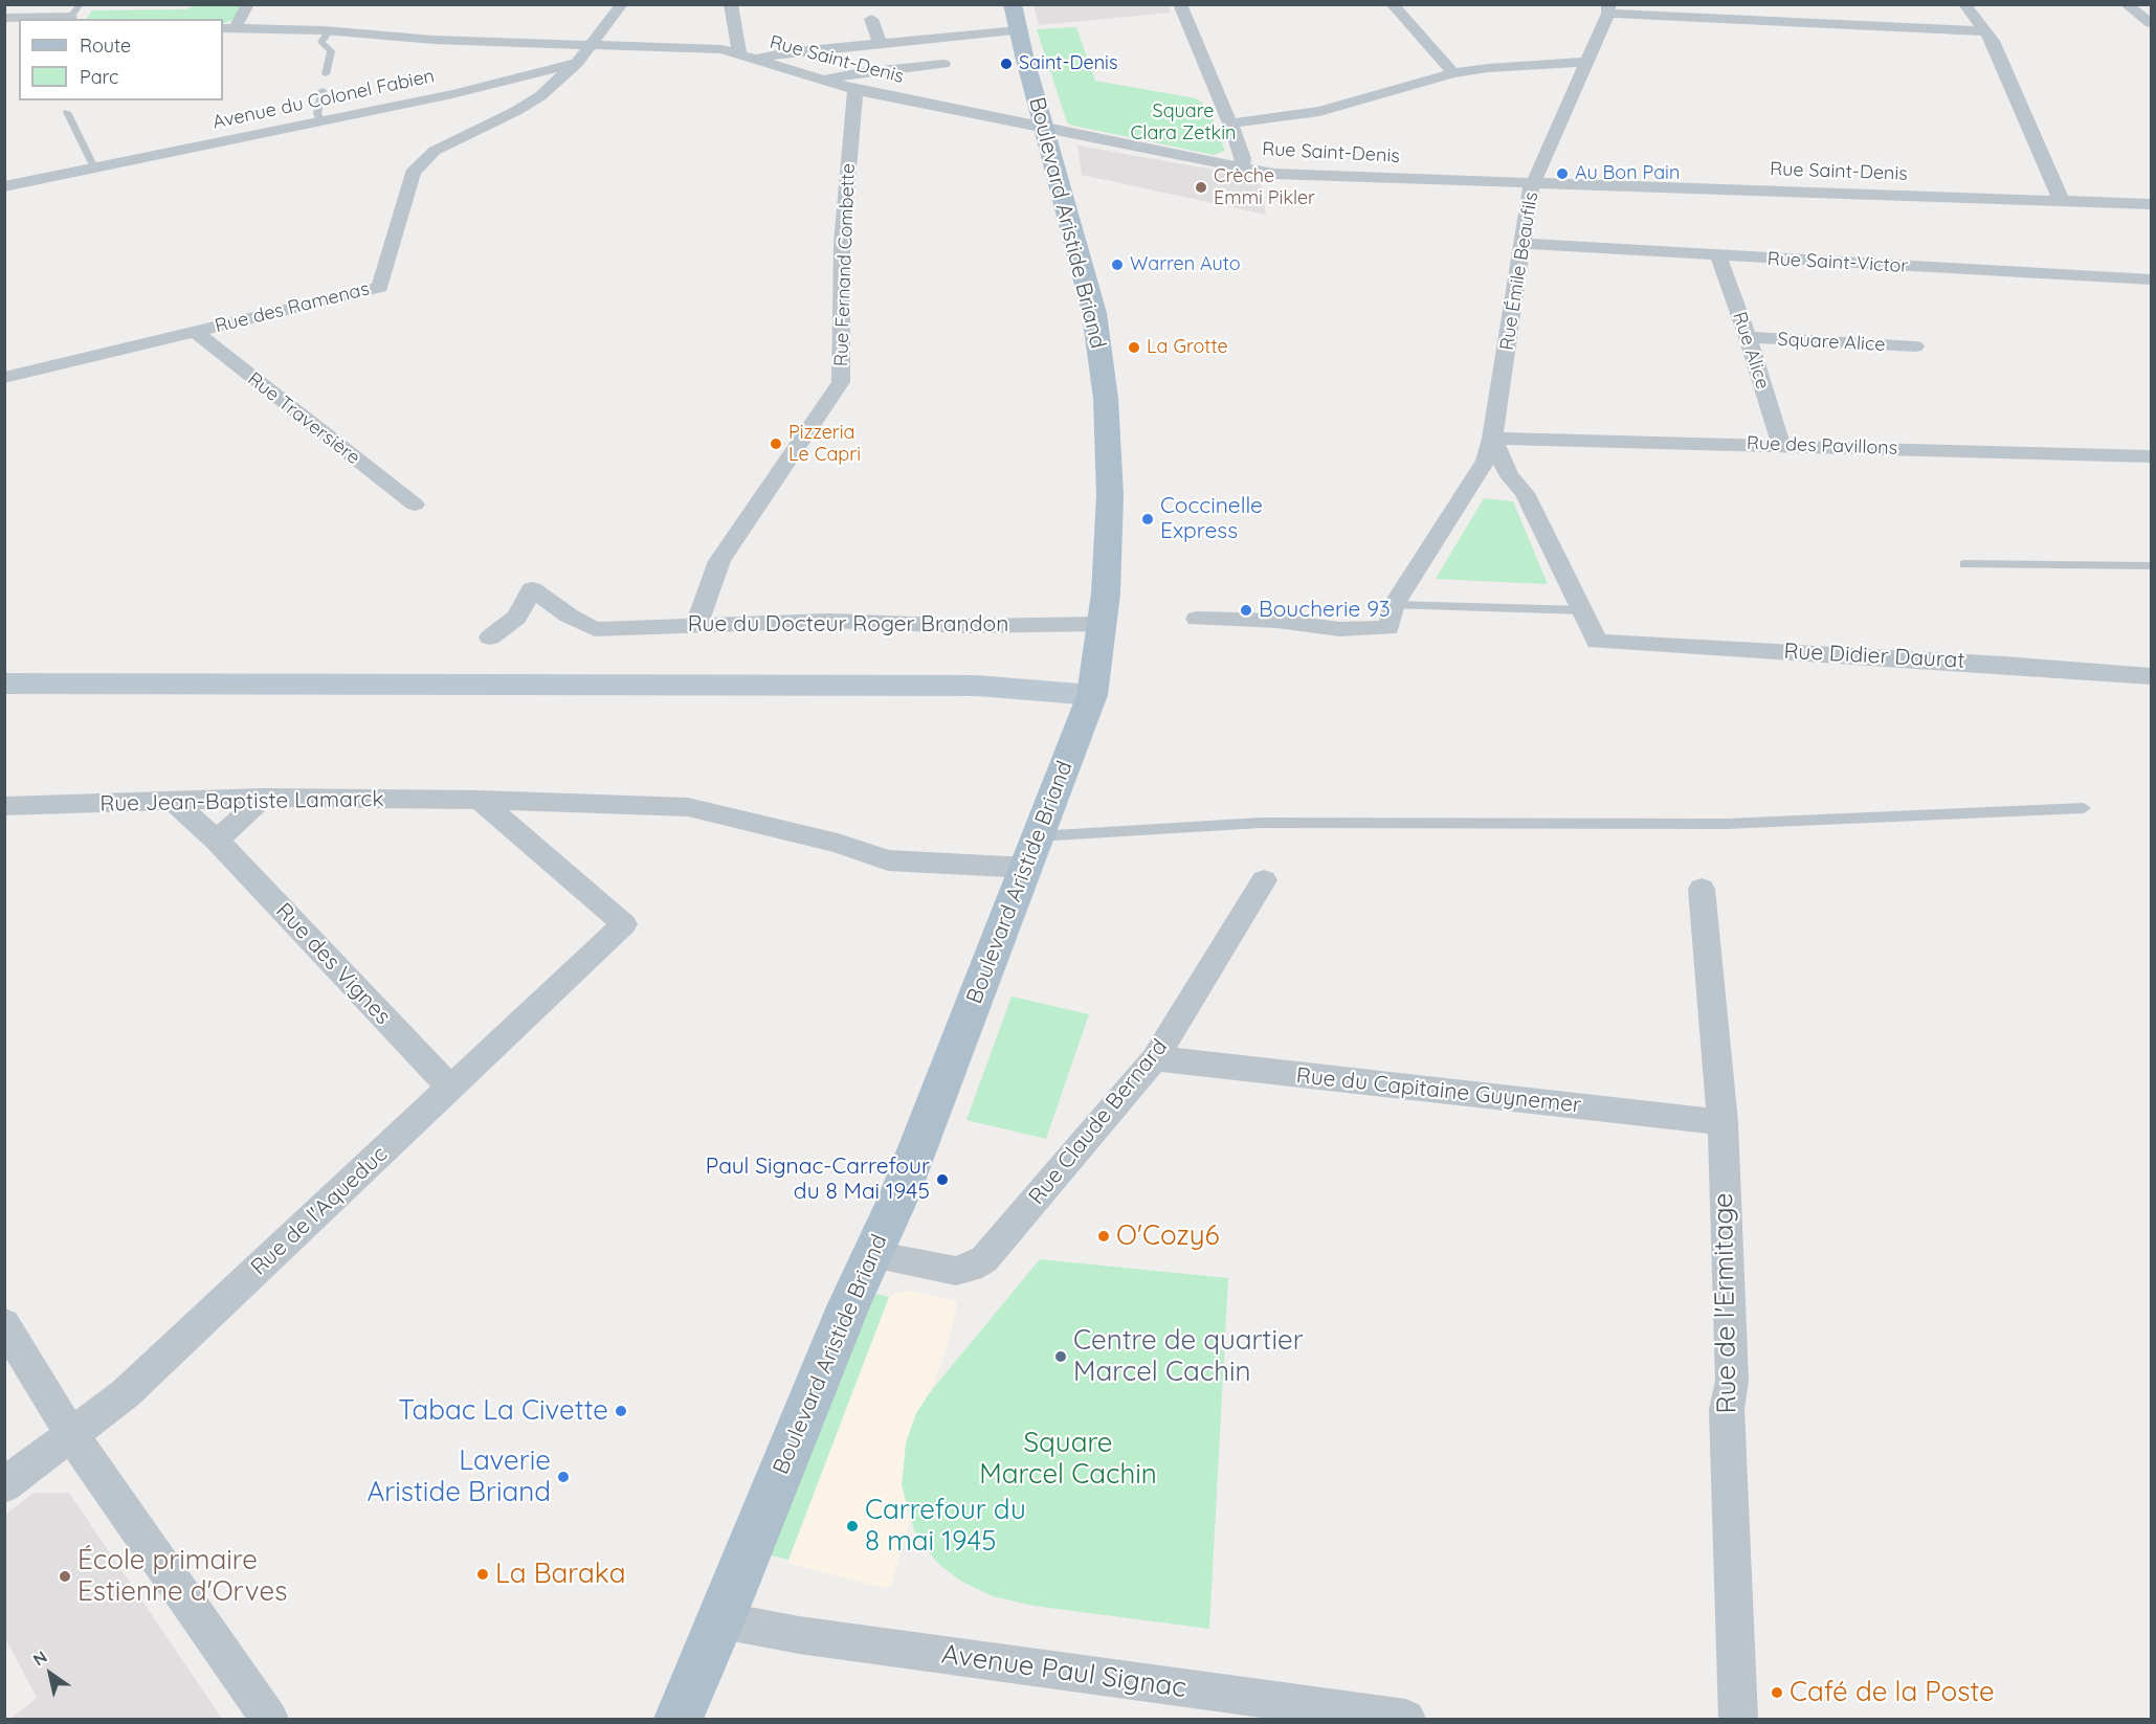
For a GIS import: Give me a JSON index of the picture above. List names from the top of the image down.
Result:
{
  "streets": {
    "main road": ["Boulevard Aristide Briand"],
    "street": [
      "Rue Saint-Denis",
      "Avenue du Colonel Fabien",
      "Rue Saint-Victor",
      "Rue Fernand Combette",
      "Rue Émile Beaufils",
      "Rue des Ramenas",
      "Square Alice",
      "Rue Alice",
      "Rue Traversière",
      "Rue des Pavillons",
      "Rue du Docteur Roger Brandon",
      "Rue Didier Daurat",
      "Rue Jean-Baptiste Lamarck",
      "Rue des Vignes",
      "Rue du Capitaine Guynemer",
      "Rue Claude Bernard",
      "Rue de l'Aqueduc",
      "Rue de l'Ermitage",
      "Avenue Paul Signac"
    ]
  },
  "crossings": [
    ["Rue Saint-Denis", "Boulevard Aristide Briand"],
    ["Rue Saint-Denis", "Rue Fernand Combette"],
    ["Rue Saint-Denis", "Rue Émile Beaufils"],
    ["Avenue du Colonel Fabien", "Rue des Ramenas"],
    ["Boulevard Aristide Briand", "Rue du Docteur Roger Brandon"],
    ["Boulevard Aristide Briand", "Rue Jean-Baptiste Lamarck"],
    ["Boulevard Aristide Briand", "Rue Claude Bernard"],
    ["Boulevard Aristide Briand", "Avenue Paul Signac"],
    ["Rue Saint-Victor", "Rue Émile Beaufils"],
    ["Rue Saint-Victor", "Rue Alice"],
    ["Rue Fernand Combette", "Rue du Docteur Roger Brandon"],
    ["Rue Émile Beaufils", "Rue des Pavillons"],
    ["Rue des Ramenas", "Rue Traversière"],
    ["Square Alice", "Rue Alice"],
    ["Rue Alice", "Rue des Pavillons"],
    ["Rue Jean-Baptiste Lamarck", "Rue des Vignes"],
    ["Rue Jean-Baptiste Lamarck", "Rue de l'Aqueduc"],
    ["Rue des Vignes", "Rue de l'Aqueduc"],
    ["Rue du Capitaine Guynemer", "Rue Claude Bernard"],
    ["Rue du Capitaine Guynemer", "Rue de l'Ermitage"]
  ],
  "parks": ["Square Clara Zetkin", "Square Marcel Cachin"],
  "places": [
    "Saint-Denis",
    "Au Bon Pain",
    "Crèche Emmi Pikler",
    "Warren Auto",
    "La Grotte",
    "Pizzeria Le Capri",
    "Coccinelle Express",
    "Boucherie 93",
    "Paul Signac-Carrefour du 8 Mai 1945",
    "O'Cozy6",
    "Centre de quartier Marcel Cachin",
    "Tabac La Civette",
    "Laverie Aristide Briand",
    "Carrefour du 8 mai 1945",
    "La Baraka",
    "École primaire Estienne d'Orves",
    "Café de la Poste"
  ],
  "legend": ["Route", "Parc"],
  "north": "top left"
}
